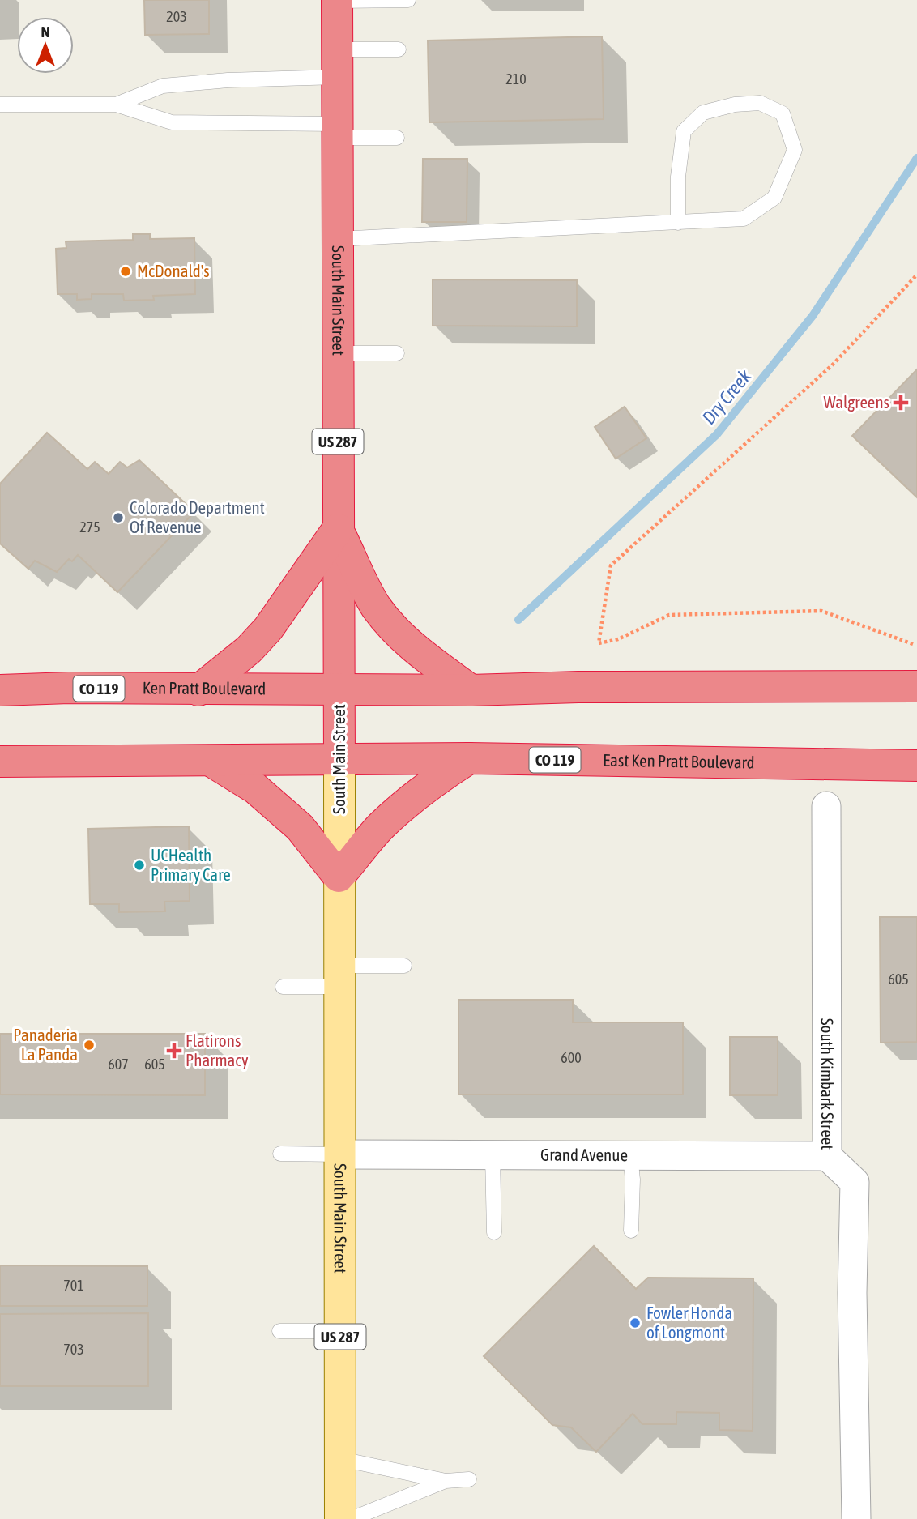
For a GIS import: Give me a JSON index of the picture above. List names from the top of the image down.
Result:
{
  "streets": {
    "highway": [
      "South Main Street",
      "US 287",
      "CO 119",
      "Ken Pratt Boulevard",
      "East Ken Pratt Boulevard"
    ],
    "street": ["South Kimbark Street", "Grand Avenue"]
  },
  "crossings": [
    ["South Main Street", "CO 119"],
    ["South Main Street", "Ken Pratt Boulevard"],
    ["South Main Street", "East Ken Pratt Boulevard"],
    ["South Main Street", "Grand Avenue"],
    ["CO 119", "Ken Pratt Boulevard"],
    ["CO 119", "East Ken Pratt Boulevard"],
    ["South Kimbark Street", "Grand Avenue"]
  ],
  "water": ["Dry Creek"],
  "places": {
    "other": [
      "McDonald's",
      "Colorado Department Of Revenue",
      "UCHealth Primary Care",
      "Panaderia La Panda",
      "Fowler Honda of Longmont"
    ],
    "health": ["Walgreens", "Flatirons Pharmacy"]
  },
  "house_numbers": [
    "203",
    "210",
    "275",
    "605",
    "600",
    "607",
    "605",
    "701",
    "703"
  ],
  "north": "top"
}
